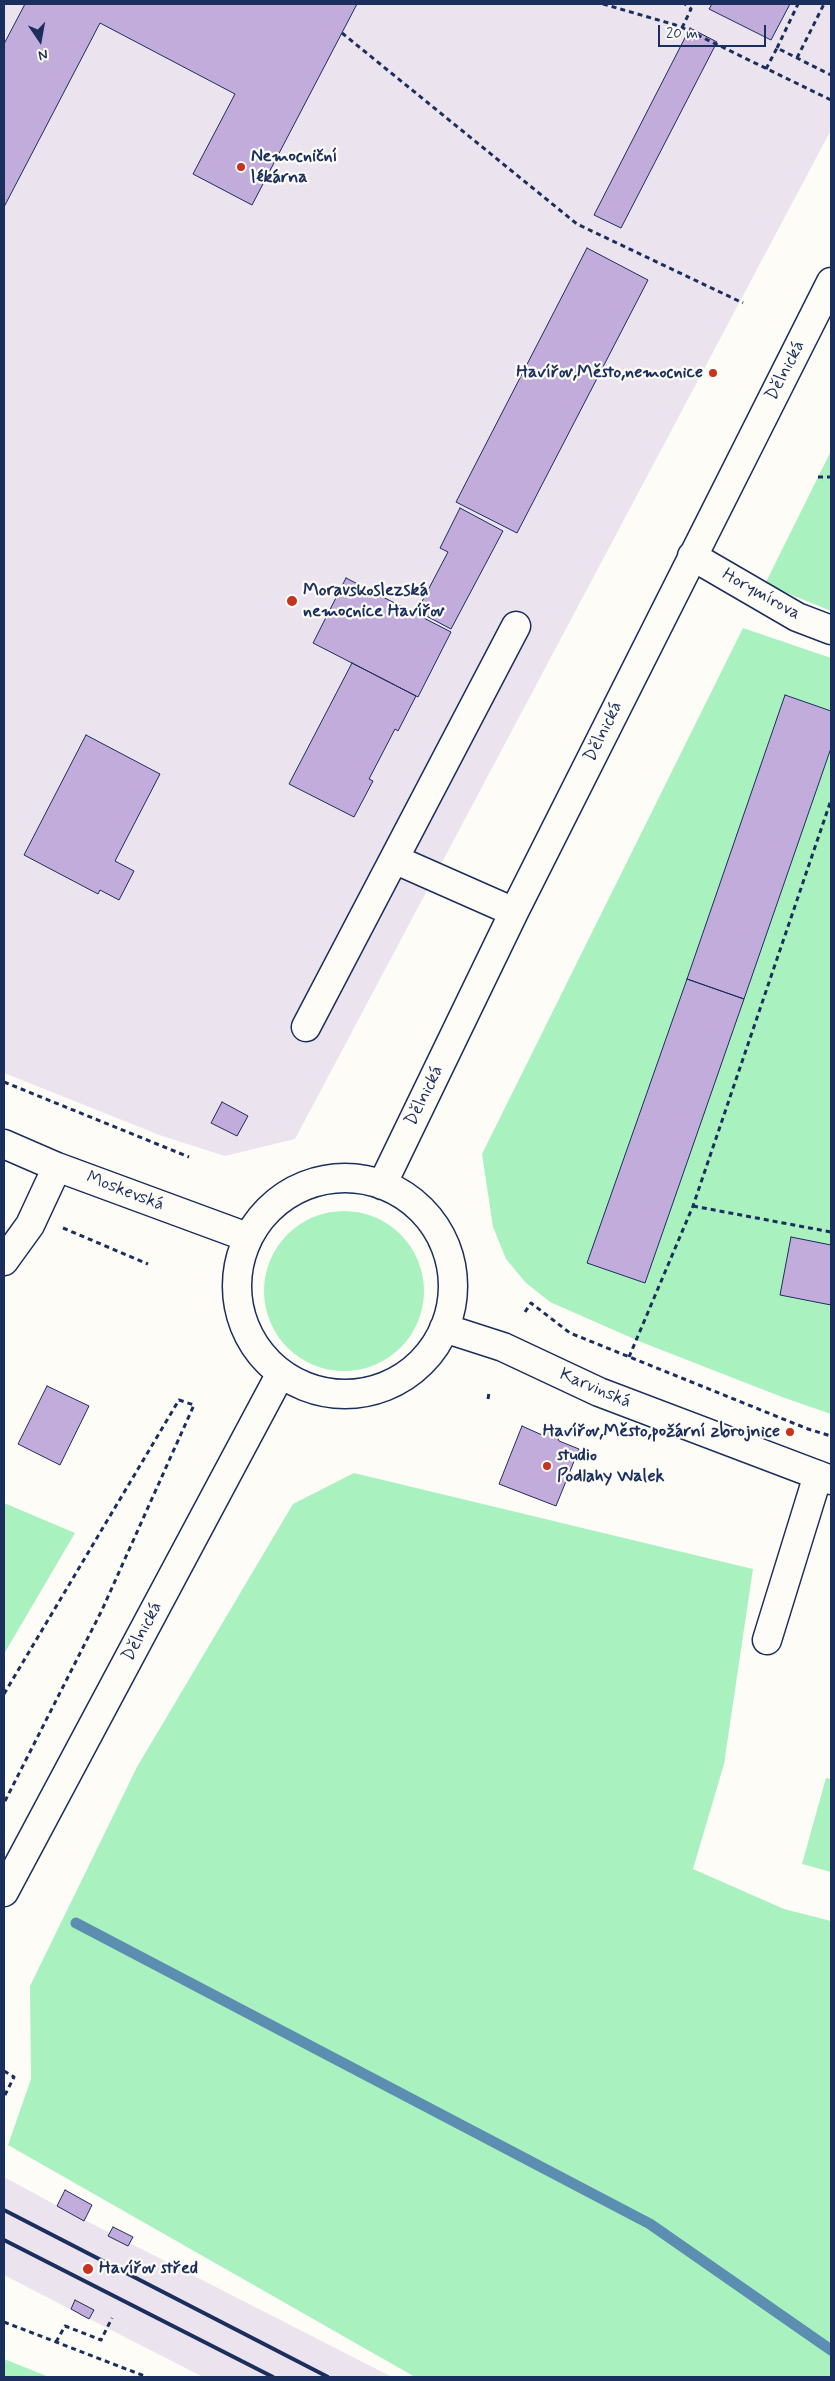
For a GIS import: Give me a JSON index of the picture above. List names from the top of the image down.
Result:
{
  "streets": {
    "street": [
      "Dělnická",
      "Horymírova",
      "Moskevská",
      "Karvinská"
    ]
  },
  "crossings": [
    ["Dělnická", "Horymírova"]
  ],
  "places": [
    "Nemocniční lékárna",
    "Havířov,Město,nemocnice",
    "Moravskoslezská nemocnice Havířov",
    "Havířov,Město,požární zbrojnice",
    "studio Podlahy Walek",
    "Havířov střed"
  ],
  "scale_bar": "20 m",
  "north": "bottom"
}
